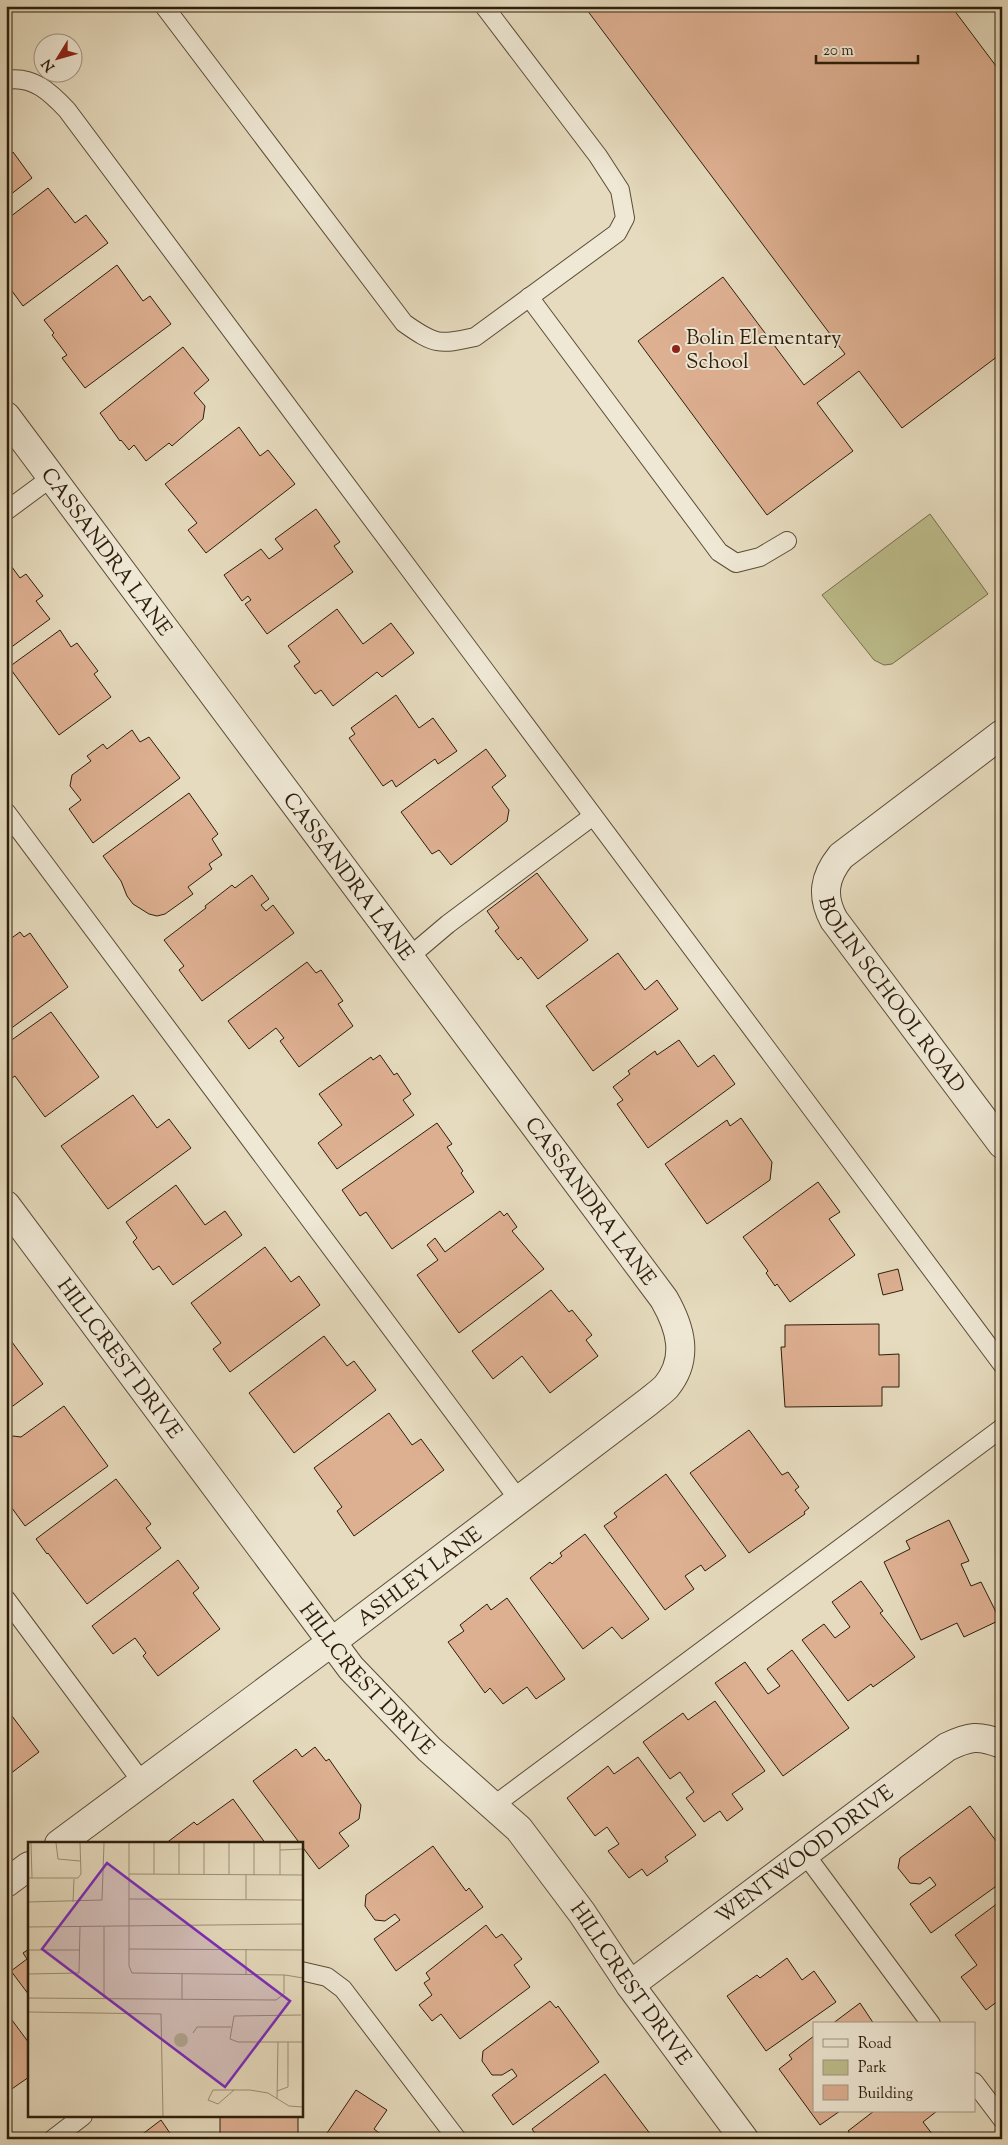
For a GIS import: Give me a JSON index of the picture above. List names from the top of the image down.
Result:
{
  "streets": {
    "street": [
      "CASSANDRA LANE",
      "BOLIN SCHOOL ROAD",
      "HILLCREST DRIVE",
      "ASHLEY LANE",
      "WENTWOOD DRIVE"
    ]
  },
  "crossings": [
    ["CASSANDRA LANE", "ASHLEY LANE"],
    ["HILLCREST DRIVE", "ASHLEY LANE"],
    ["HILLCREST DRIVE", "WENTWOOD DRIVE"]
  ],
  "places": ["Bolin Elementary School"],
  "legend": ["Road", "Park", "Building"],
  "scale_bar": "20 m",
  "north": "bottom left"
}
